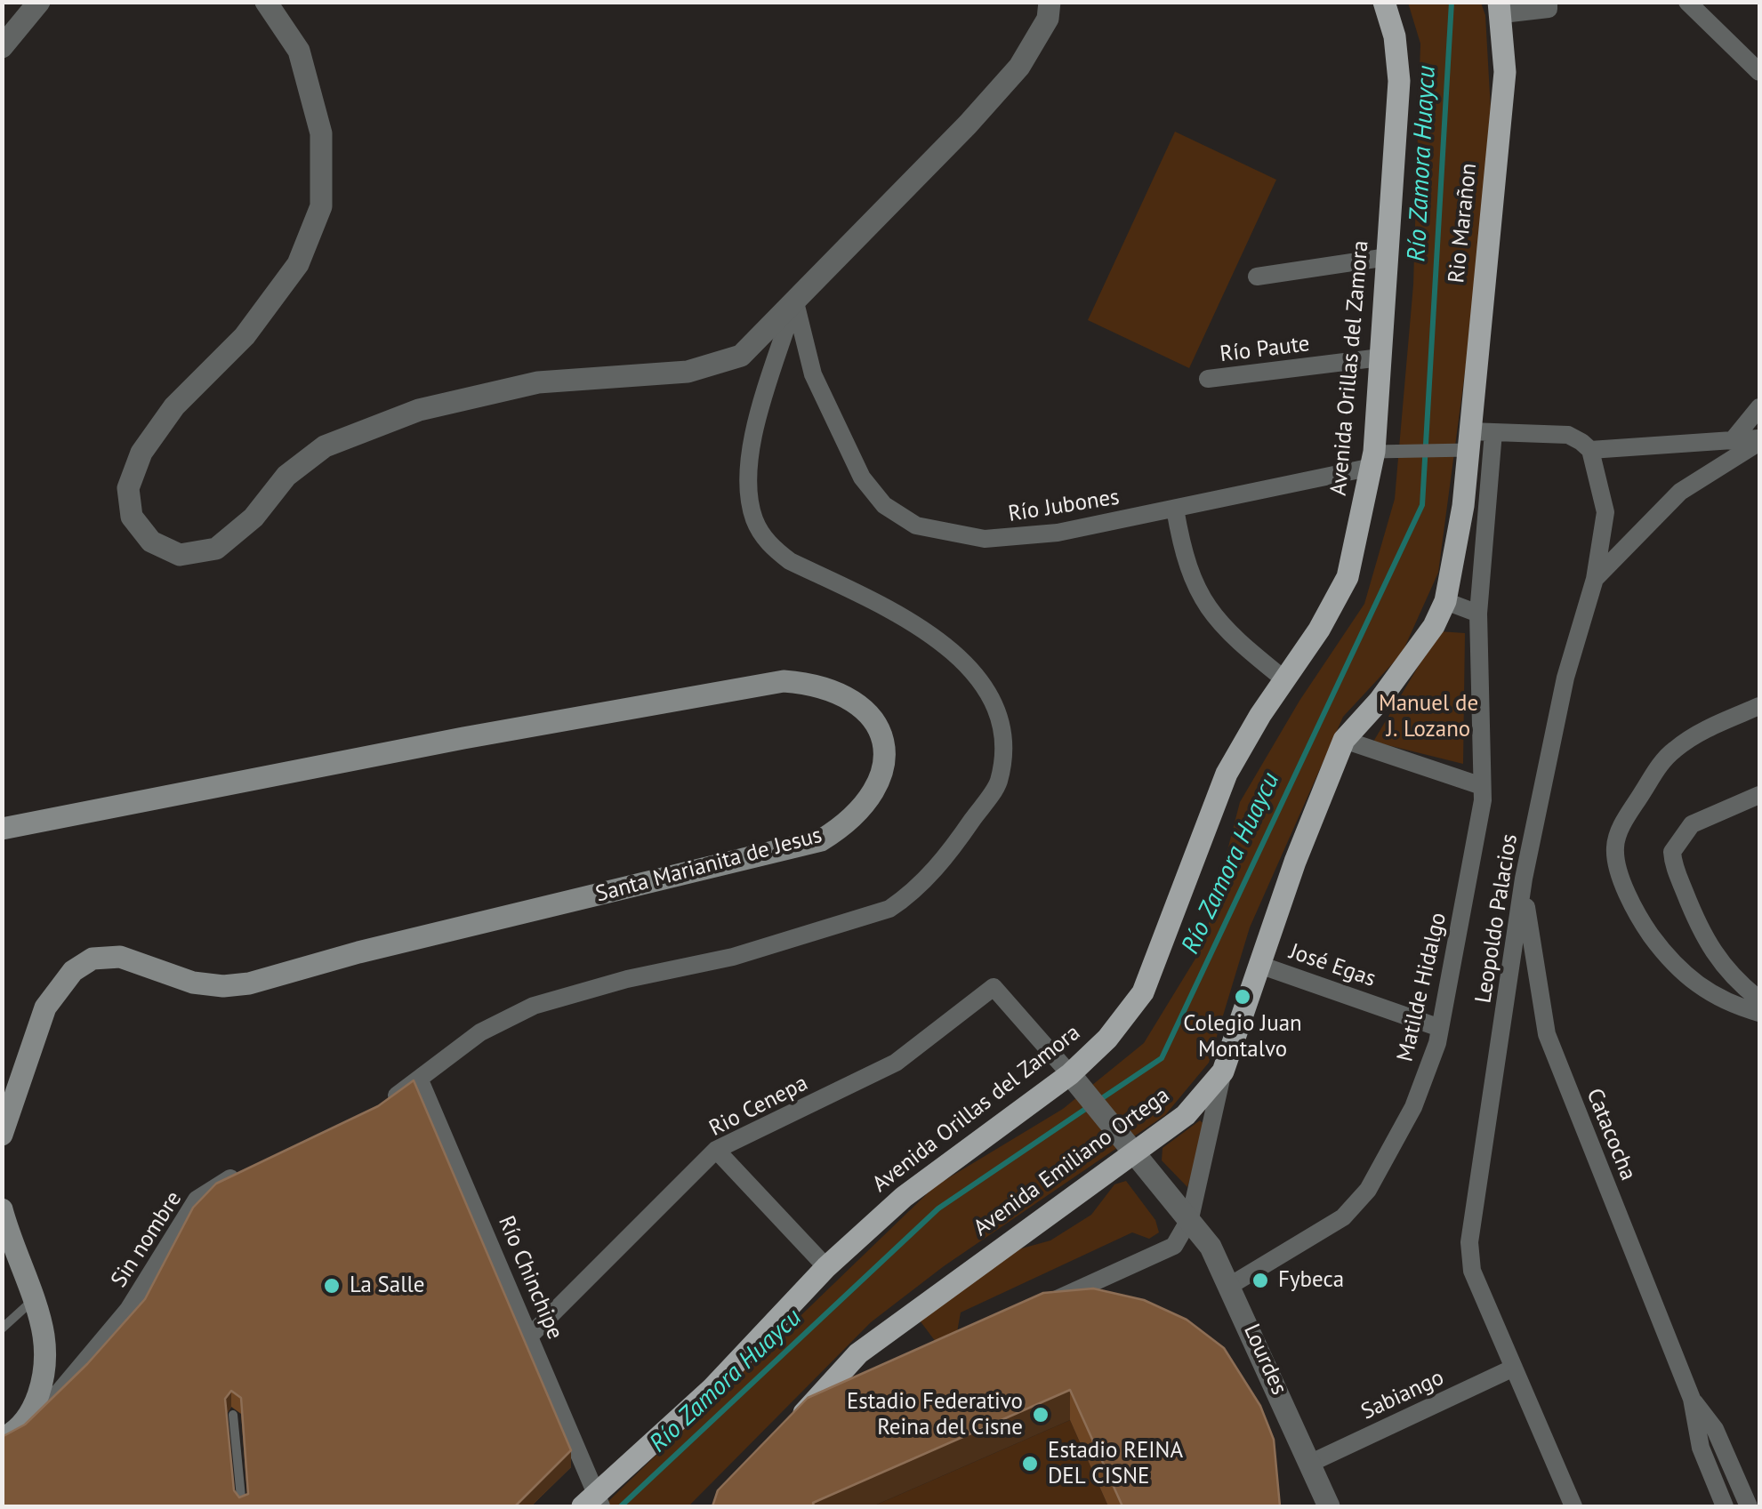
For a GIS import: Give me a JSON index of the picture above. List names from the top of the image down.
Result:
{
  "streets": {
    "main road": [
      "Rio Marañon",
      "Avenida Orillas del Zamora",
      "Santa Marianita de Jesus",
      "Avenida Emiliano Ortega"
    ],
    "street": [
      "Río Paute",
      "Río Jubones",
      "Leopoldo Palacios",
      "José Egas",
      "Matilde Hidalgo",
      "Rio Cenepa",
      "Catacocha",
      "Sin nombre",
      "Río Chinchipe",
      "Lourdes",
      "Sabiango"
    ]
  },
  "crossings": [
    ["Rio Marañon", "Avenida Emiliano Ortega"],
    ["Río Paute", "Avenida Orillas del Zamora"],
    ["Avenida Orillas del Zamora", "Río Jubones"],
    ["Avenida Orillas del Zamora", "Rio Cenepa"],
    ["Avenida Orillas del Zamora", "Río Chinchipe"],
    ["Avenida Orillas del Zamora", "Lourdes"],
    ["Leopoldo Palacios", "Catacocha"],
    ["Leopoldo Palacios", "Sabiango"],
    ["José Egas", "Matilde Hidalgo"],
    ["José Egas", "Avenida Emiliano Ortega"],
    ["Matilde Hidalgo", "Lourdes"],
    ["Rio Cenepa", "Río Chinchipe"],
    ["Rio Cenepa", "Lourdes"],
    ["Avenida Emiliano Ortega", "Lourdes"],
    ["Lourdes", "Sabiango"]
  ],
  "water": ["Río Zamora Huaycu"],
  "parks": ["Manuel de J. Lozano"],
  "places": [
    "Colegio Juan Montalvo",
    "Fybeca",
    "La Salle",
    "Estadio Federativo Reina del Cisne",
    "Estadio REINA DEL CISNE"
  ]
}
